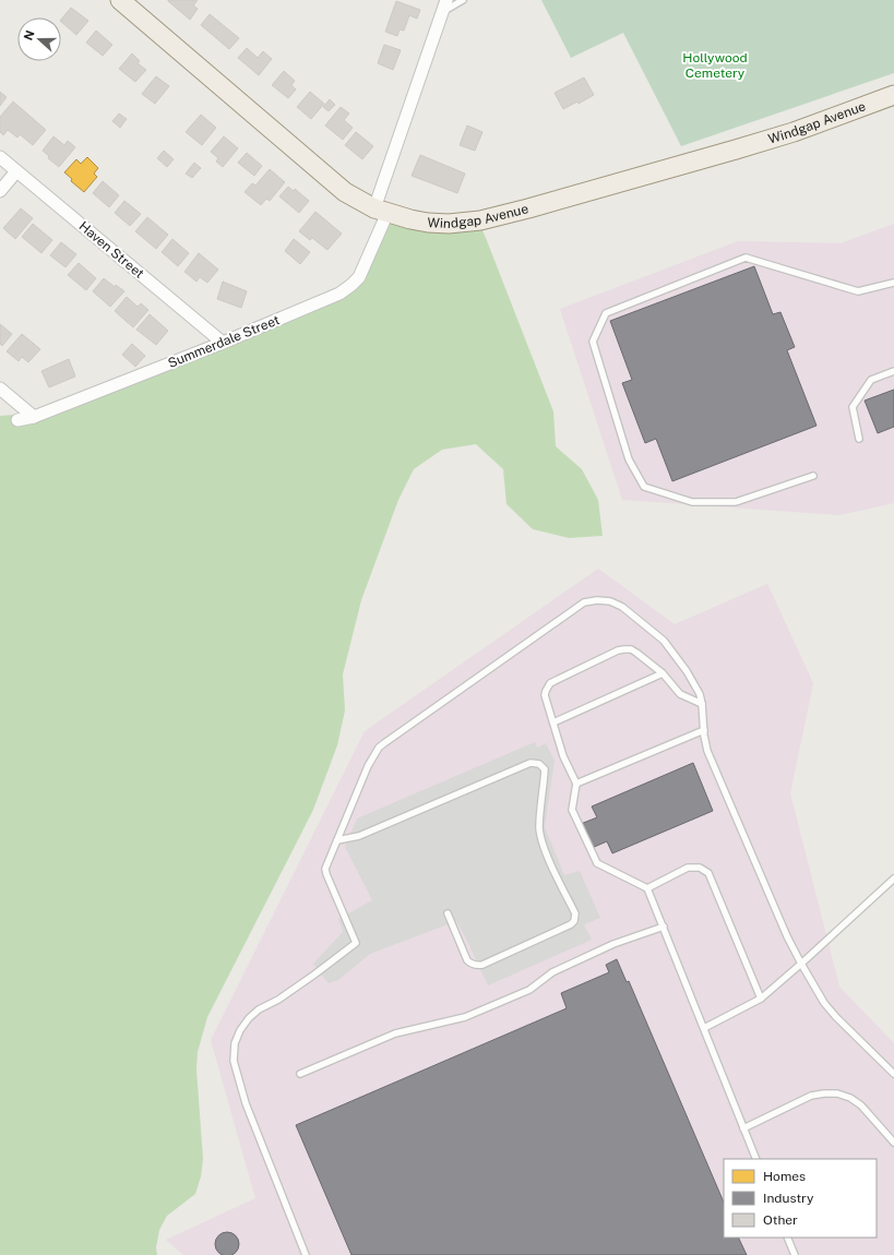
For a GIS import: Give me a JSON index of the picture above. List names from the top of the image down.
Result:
{
  "streets": {
    "main road": ["Windgap Avenue"],
    "street": ["Haven Street", "Summerdale Street"]
  },
  "crossings": [
    ["Windgap Avenue", "Summerdale Street"],
    ["Haven Street", "Summerdale Street"]
  ],
  "parks": ["Hollywood Cemetery"],
  "legend": ["Homes", "Industry", "Other"],
  "north": "left"
}
